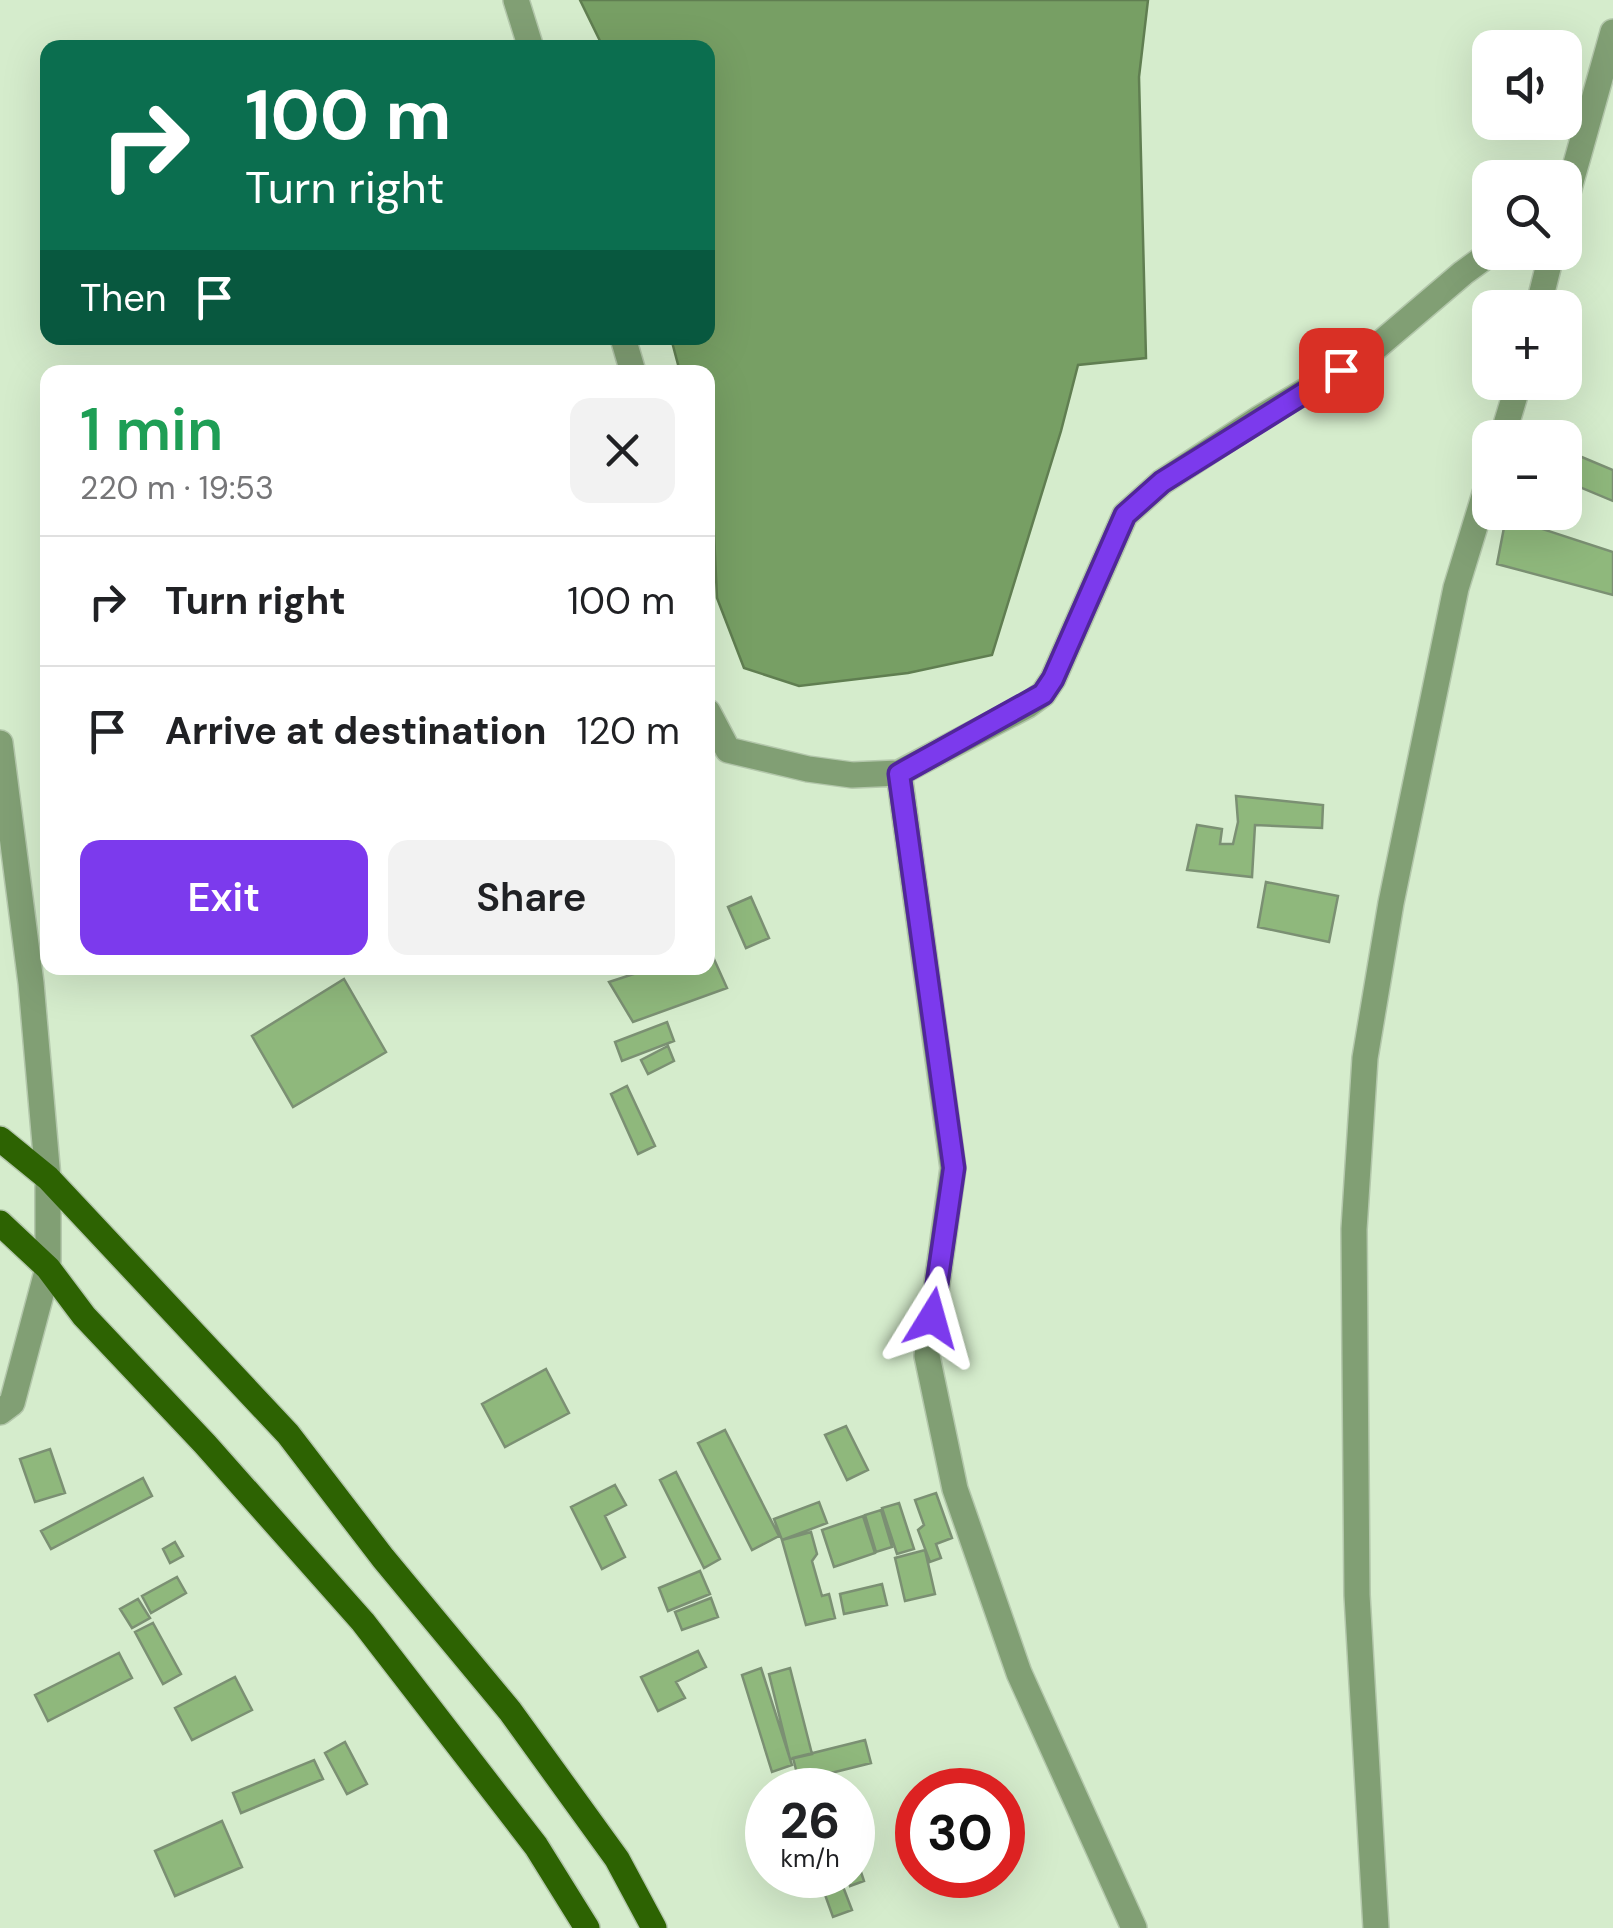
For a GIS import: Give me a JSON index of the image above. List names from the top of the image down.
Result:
{
  "page": {
    "map_buttons": ["+", "−"],
    "turn": ["100 m", "Turn right"],
    "then": "Then",
    "heading": ["1 min", "220 m · 19:53"],
    "list": [
      {
        "name": "Turn right",
        "value": "100 m"
      },
      {
        "name": "Arrive at destination",
        "value": "120 m"
      }
    ],
    "buttons": ["Exit", "Share"],
    "speed": "26 km/h",
    "limit": "30"
  }
}
